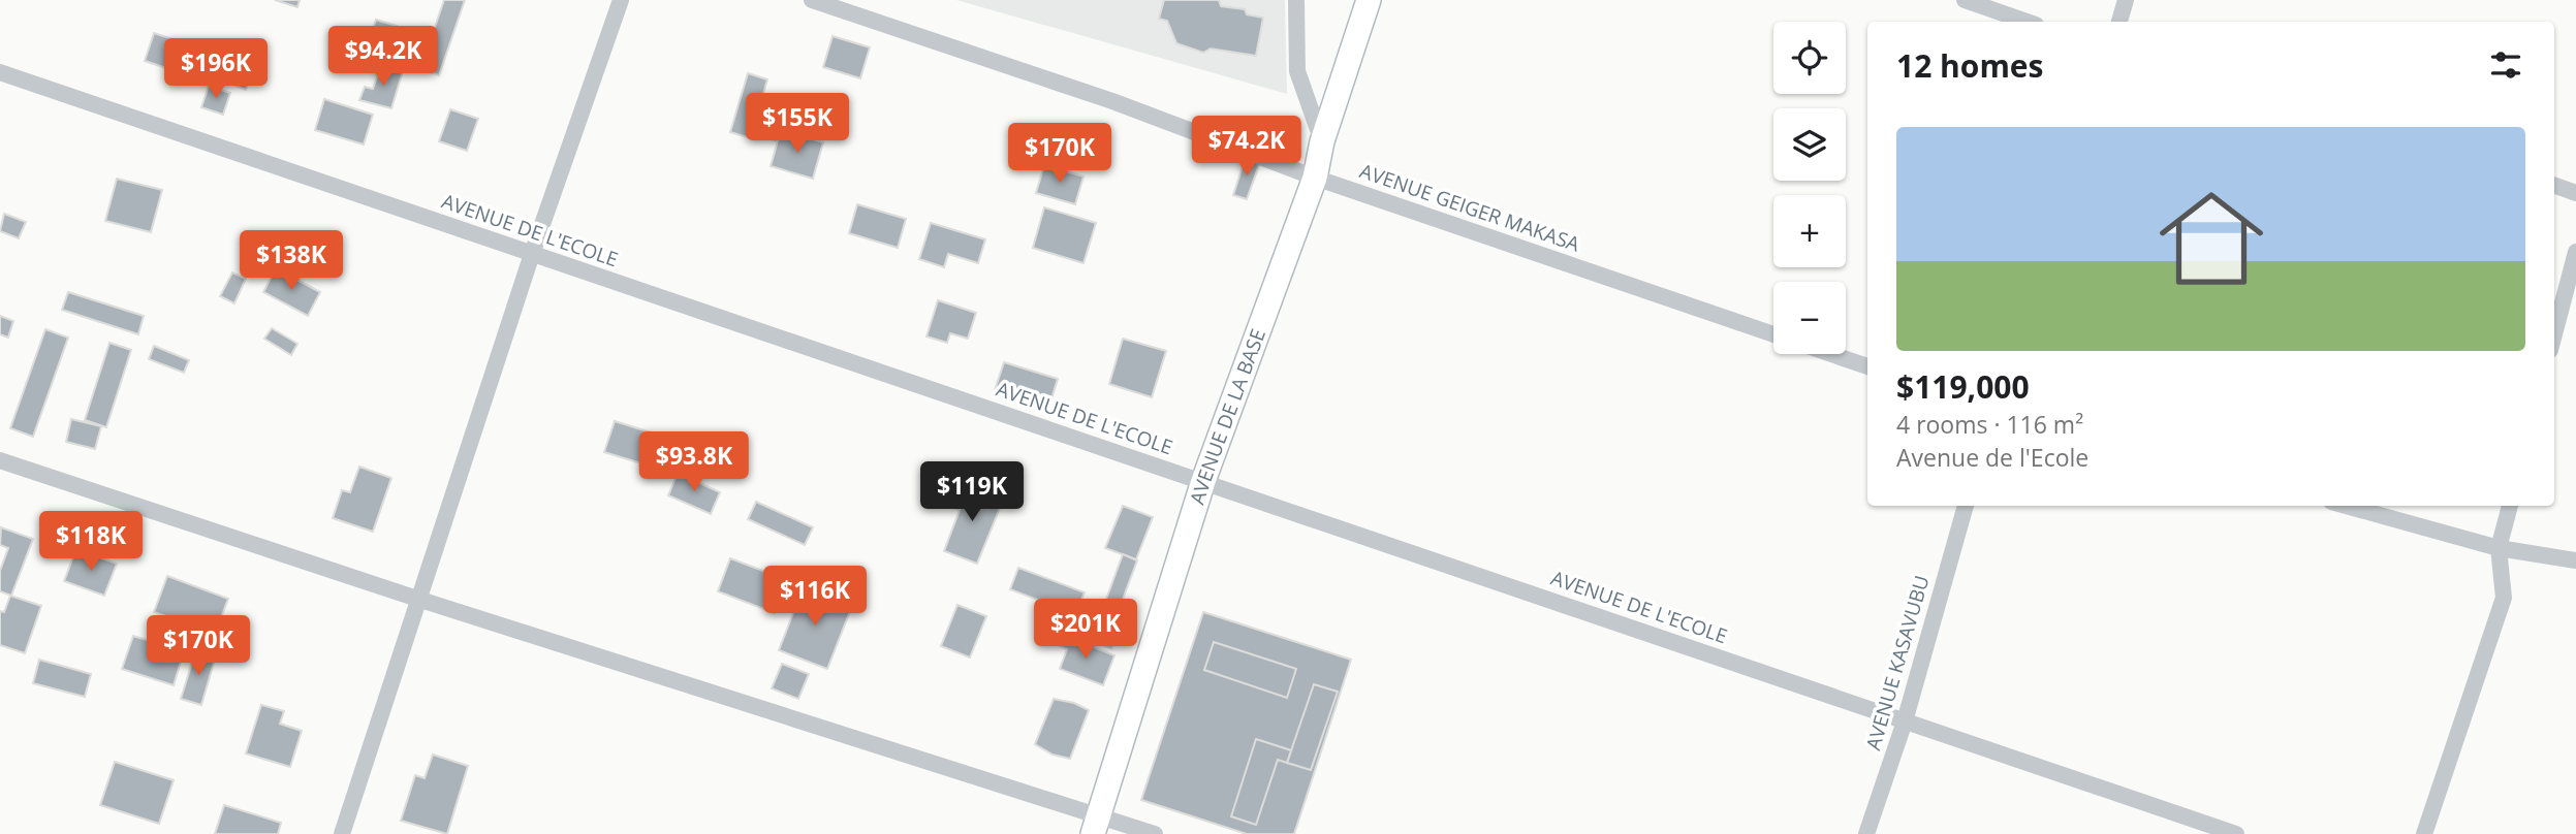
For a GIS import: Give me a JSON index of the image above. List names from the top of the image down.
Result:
{
  "streets": {
    "main road": ["AVENUE DE LA BASE"],
    "street": ["AVENUE GEIGER MAKASA", "AVENUE DE L'ECOLE", "AVENUE KASAVUBU"]
  },
  "crossings": [
    ["AVENUE GEIGER MAKASA", "AVENUE DE LA BASE"],
    ["AVENUE DE L'ECOLE", "AVENUE DE LA BASE"],
    ["AVENUE DE L'ECOLE", "AVENUE KASAVUBU"]
  ],
  "page": {
    "map_buttons": ["+", "−"],
    "heading": "12 homes",
    "price": [
      "$94.2K",
      "$196K",
      "$155K",
      "$74.2K",
      "$170K",
      "$138K",
      "$93.8K",
      "$119K",
      "$118K",
      "$116K",
      "$201K",
      "$170K"
    ],
    "list": [
      {
        "name": "$119,000",
        "note": "4 rooms · 116 m² · Avenue de l'Ecole"
      }
    ]
  }
}
